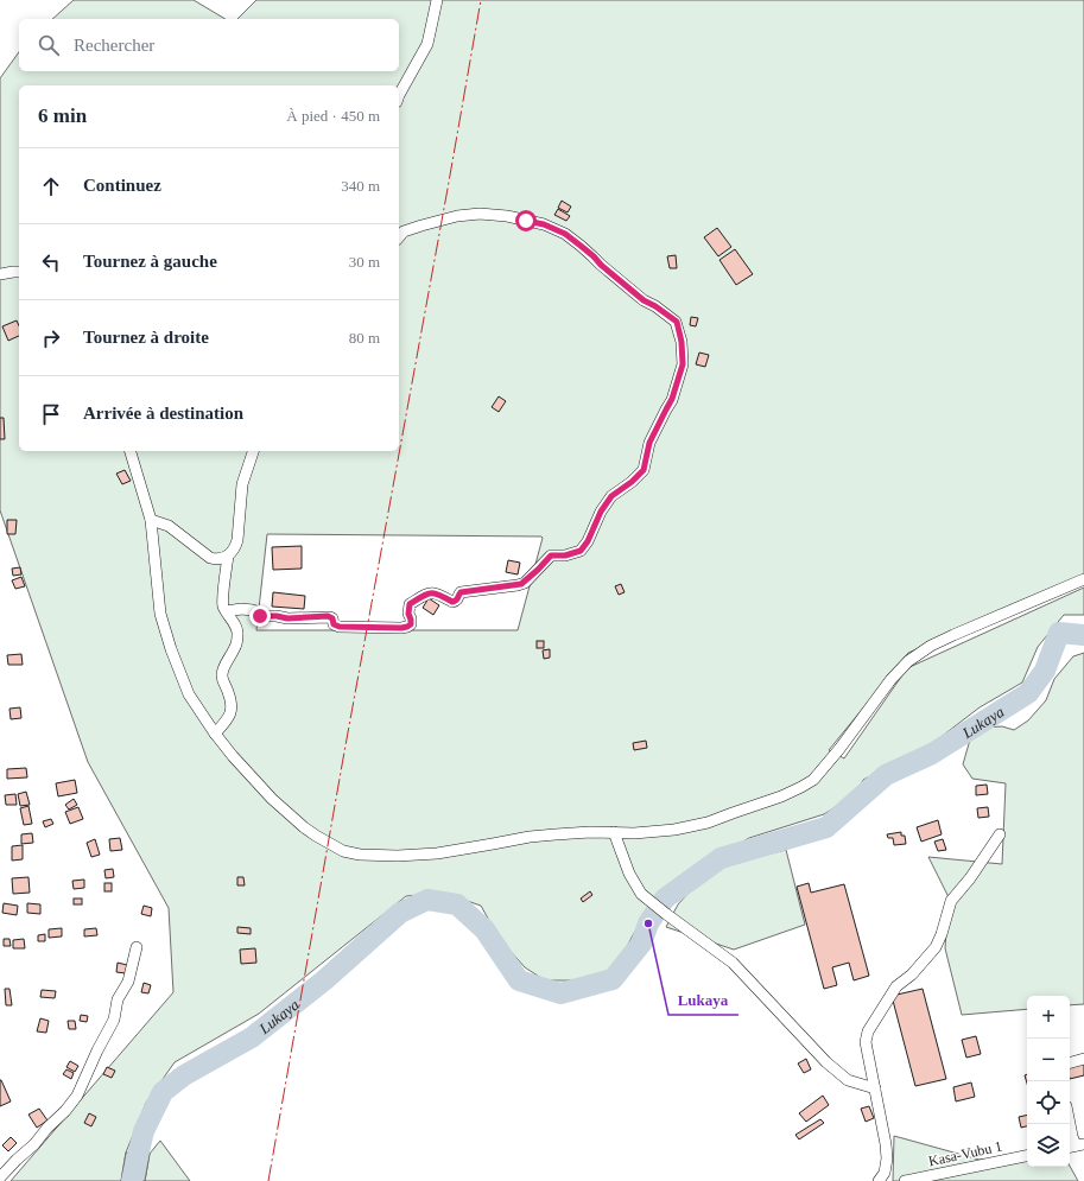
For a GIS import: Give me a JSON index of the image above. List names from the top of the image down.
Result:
{
  "streets": {
    "street": ["Kasa-Vubu 1"]
  },
  "water": ["Lukaya"],
  "places": ["Lukaya"],
  "page": {
    "search": "Rechercher",
    "heading": ["6 min", "À pied · 450 m"],
    "list": [
      ["Continuez", "340 m"],
      ["Tournez à gauche", "30 m"],
      ["Tournez à droite", "80 m"],
      "Arrivée à destination"
    ],
    "map_buttons": ["+", "−"]
  }
}
